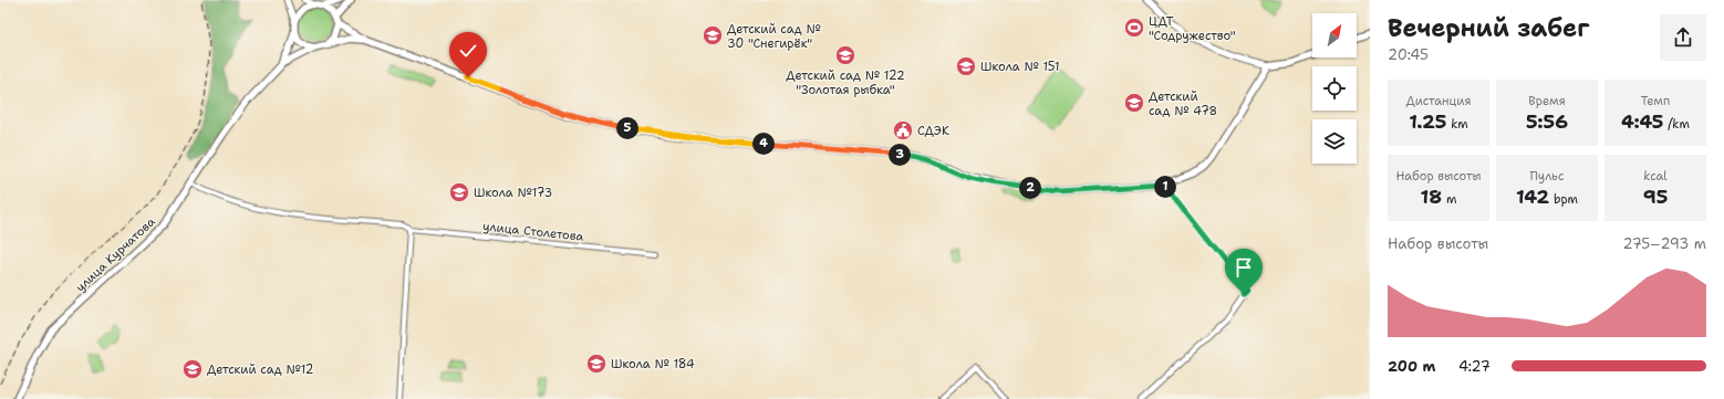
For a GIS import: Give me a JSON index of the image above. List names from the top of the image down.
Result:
{
  "streets": {
    "main road": ["улица Курчатова"],
    "street": ["улица Столетова"]
  },
  "crossings": [
    ["улица Столетова", "улица Курчатова"]
  ],
  "places": {
    "sports": ["ЦДТ \"Содружество\""],
    "school or university": [
      "Детский сад № 30 \"Снегирёк\"",
      "Детский сад № 122 \"Золотая рыбка\"",
      "Школа № 151",
      "Детский сад № 478",
      "Школа №173",
      "Школа № 184",
      "Детский сад №12"
    ],
    "public building": ["СДЭК"]
  },
  "north": "top right",
  "page": {
    "heading": ["Вечерний забег", "20:45"],
    "stats": [
      ["Дистанция", "1.25 km"],
      ["Время", "5:56"],
      ["Темп", "4:45 /km"],
      ["Набор высоты", "18 m"],
      ["Пульс", "142 bpm"],
      ["kcal", "95"]
    ],
    "pins": [
      "5",
      "4",
      "3",
      "1",
      "2"
    ],
    "chart": ["Набор высоты", "275–293 m"],
    "list": [
      {
        "name": "200 m",
        "note": "4:27"
      }
    ]
  }
}
